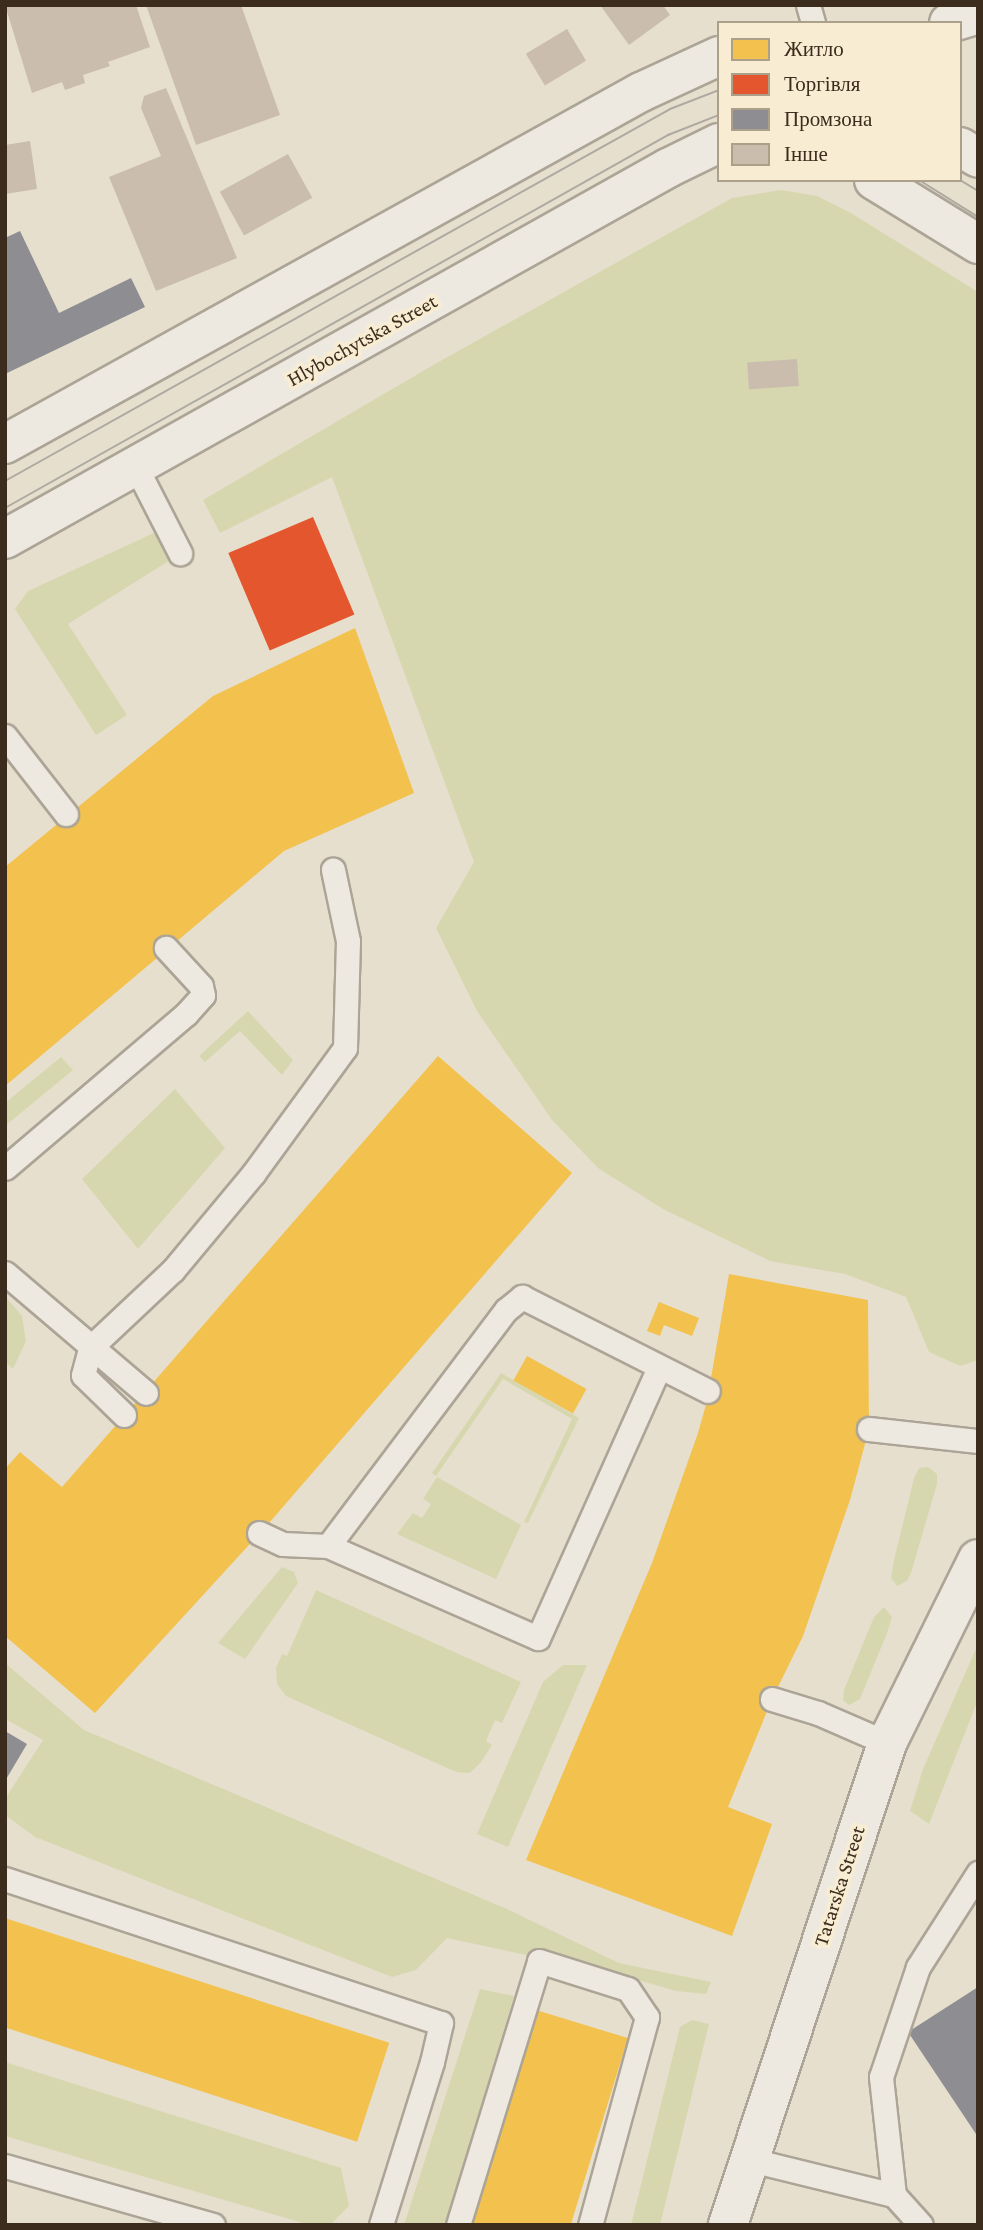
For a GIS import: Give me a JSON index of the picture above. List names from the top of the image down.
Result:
{
  "streets": {
    "main road": ["Hlybochytska Street", "Tatarska Street"]
  },
  "legend": [
    "Житло",
    "Торгівля",
    "Промзона",
    "Інше"
  ]
}
